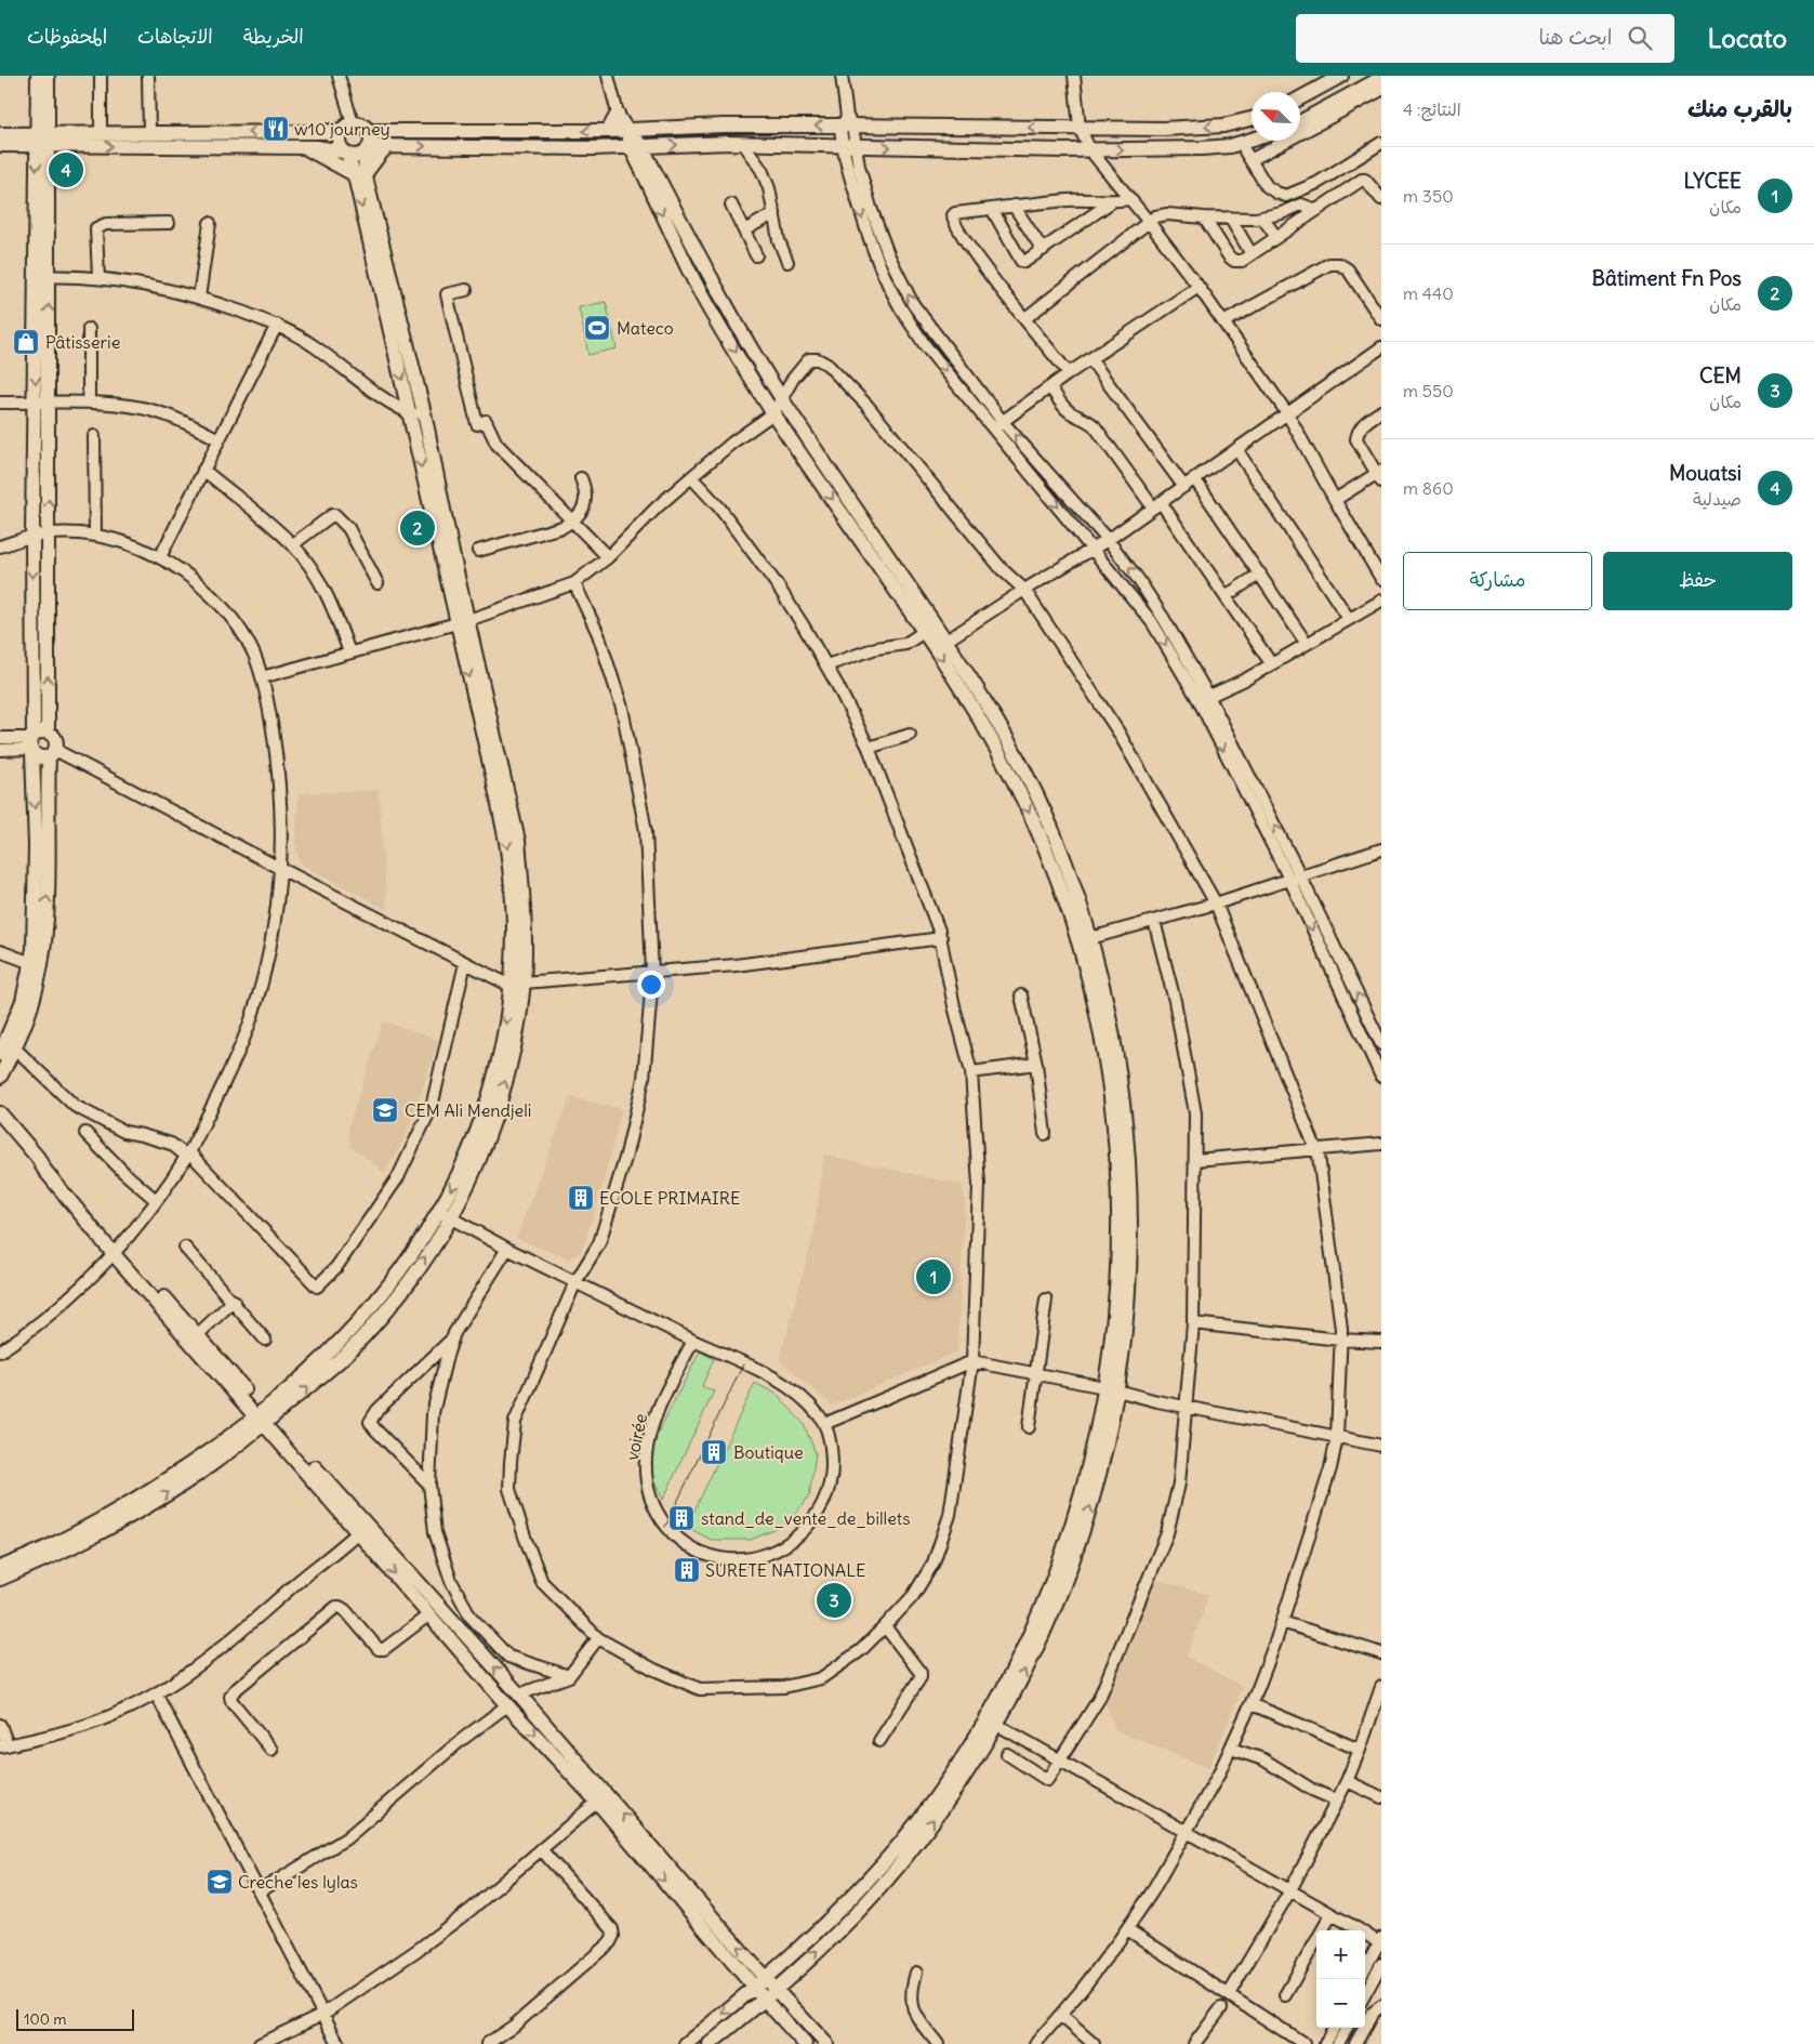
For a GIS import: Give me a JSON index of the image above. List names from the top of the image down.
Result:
{
  "streets": {
    "street": ["voirée"]
  },
  "places": {
    "restaurant": ["w10 journey"],
    "sports": ["Mateco"],
    "shop": ["Pâtisserie"],
    "school or university": ["CEM Ali Mendjeli", "Creche les lylas"],
    "building": [
      "ECOLE PRIMAIRE",
      "Boutique",
      "stand_de_vente_de_billets",
      "SURETE NATIONALE"
    ]
  },
  "scale_bar": "100 m",
  "north": "top left",
  "page": {
    "header": "Locato",
    "search": "ابحث هنا",
    "nav": ["الخريطة", "الاتجاهات", "المحفوظات"],
    "heading": ["بالقرب منك", "النتائج: 4"],
    "list": [
      {
        "mark": "1",
        "name": "LYCEE",
        "note": "مكان",
        "value": "350 m"
      },
      {
        "mark": "2",
        "name": "Bâtiment Fn Pos",
        "note": "مكان",
        "value": "440 m"
      },
      {
        "mark": "3",
        "name": "CEM",
        "note": "مكان",
        "value": "550 m"
      },
      {
        "mark": "4",
        "name": "Mouatsi",
        "note": "صيدلية",
        "value": "860 m"
      }
    ],
    "pins": [
      "4",
      "2",
      "1",
      "3"
    ],
    "buttons": ["حفظ", "مشاركة"],
    "map_buttons": ["+", "−"],
    "scale": "100 m"
  }
}
